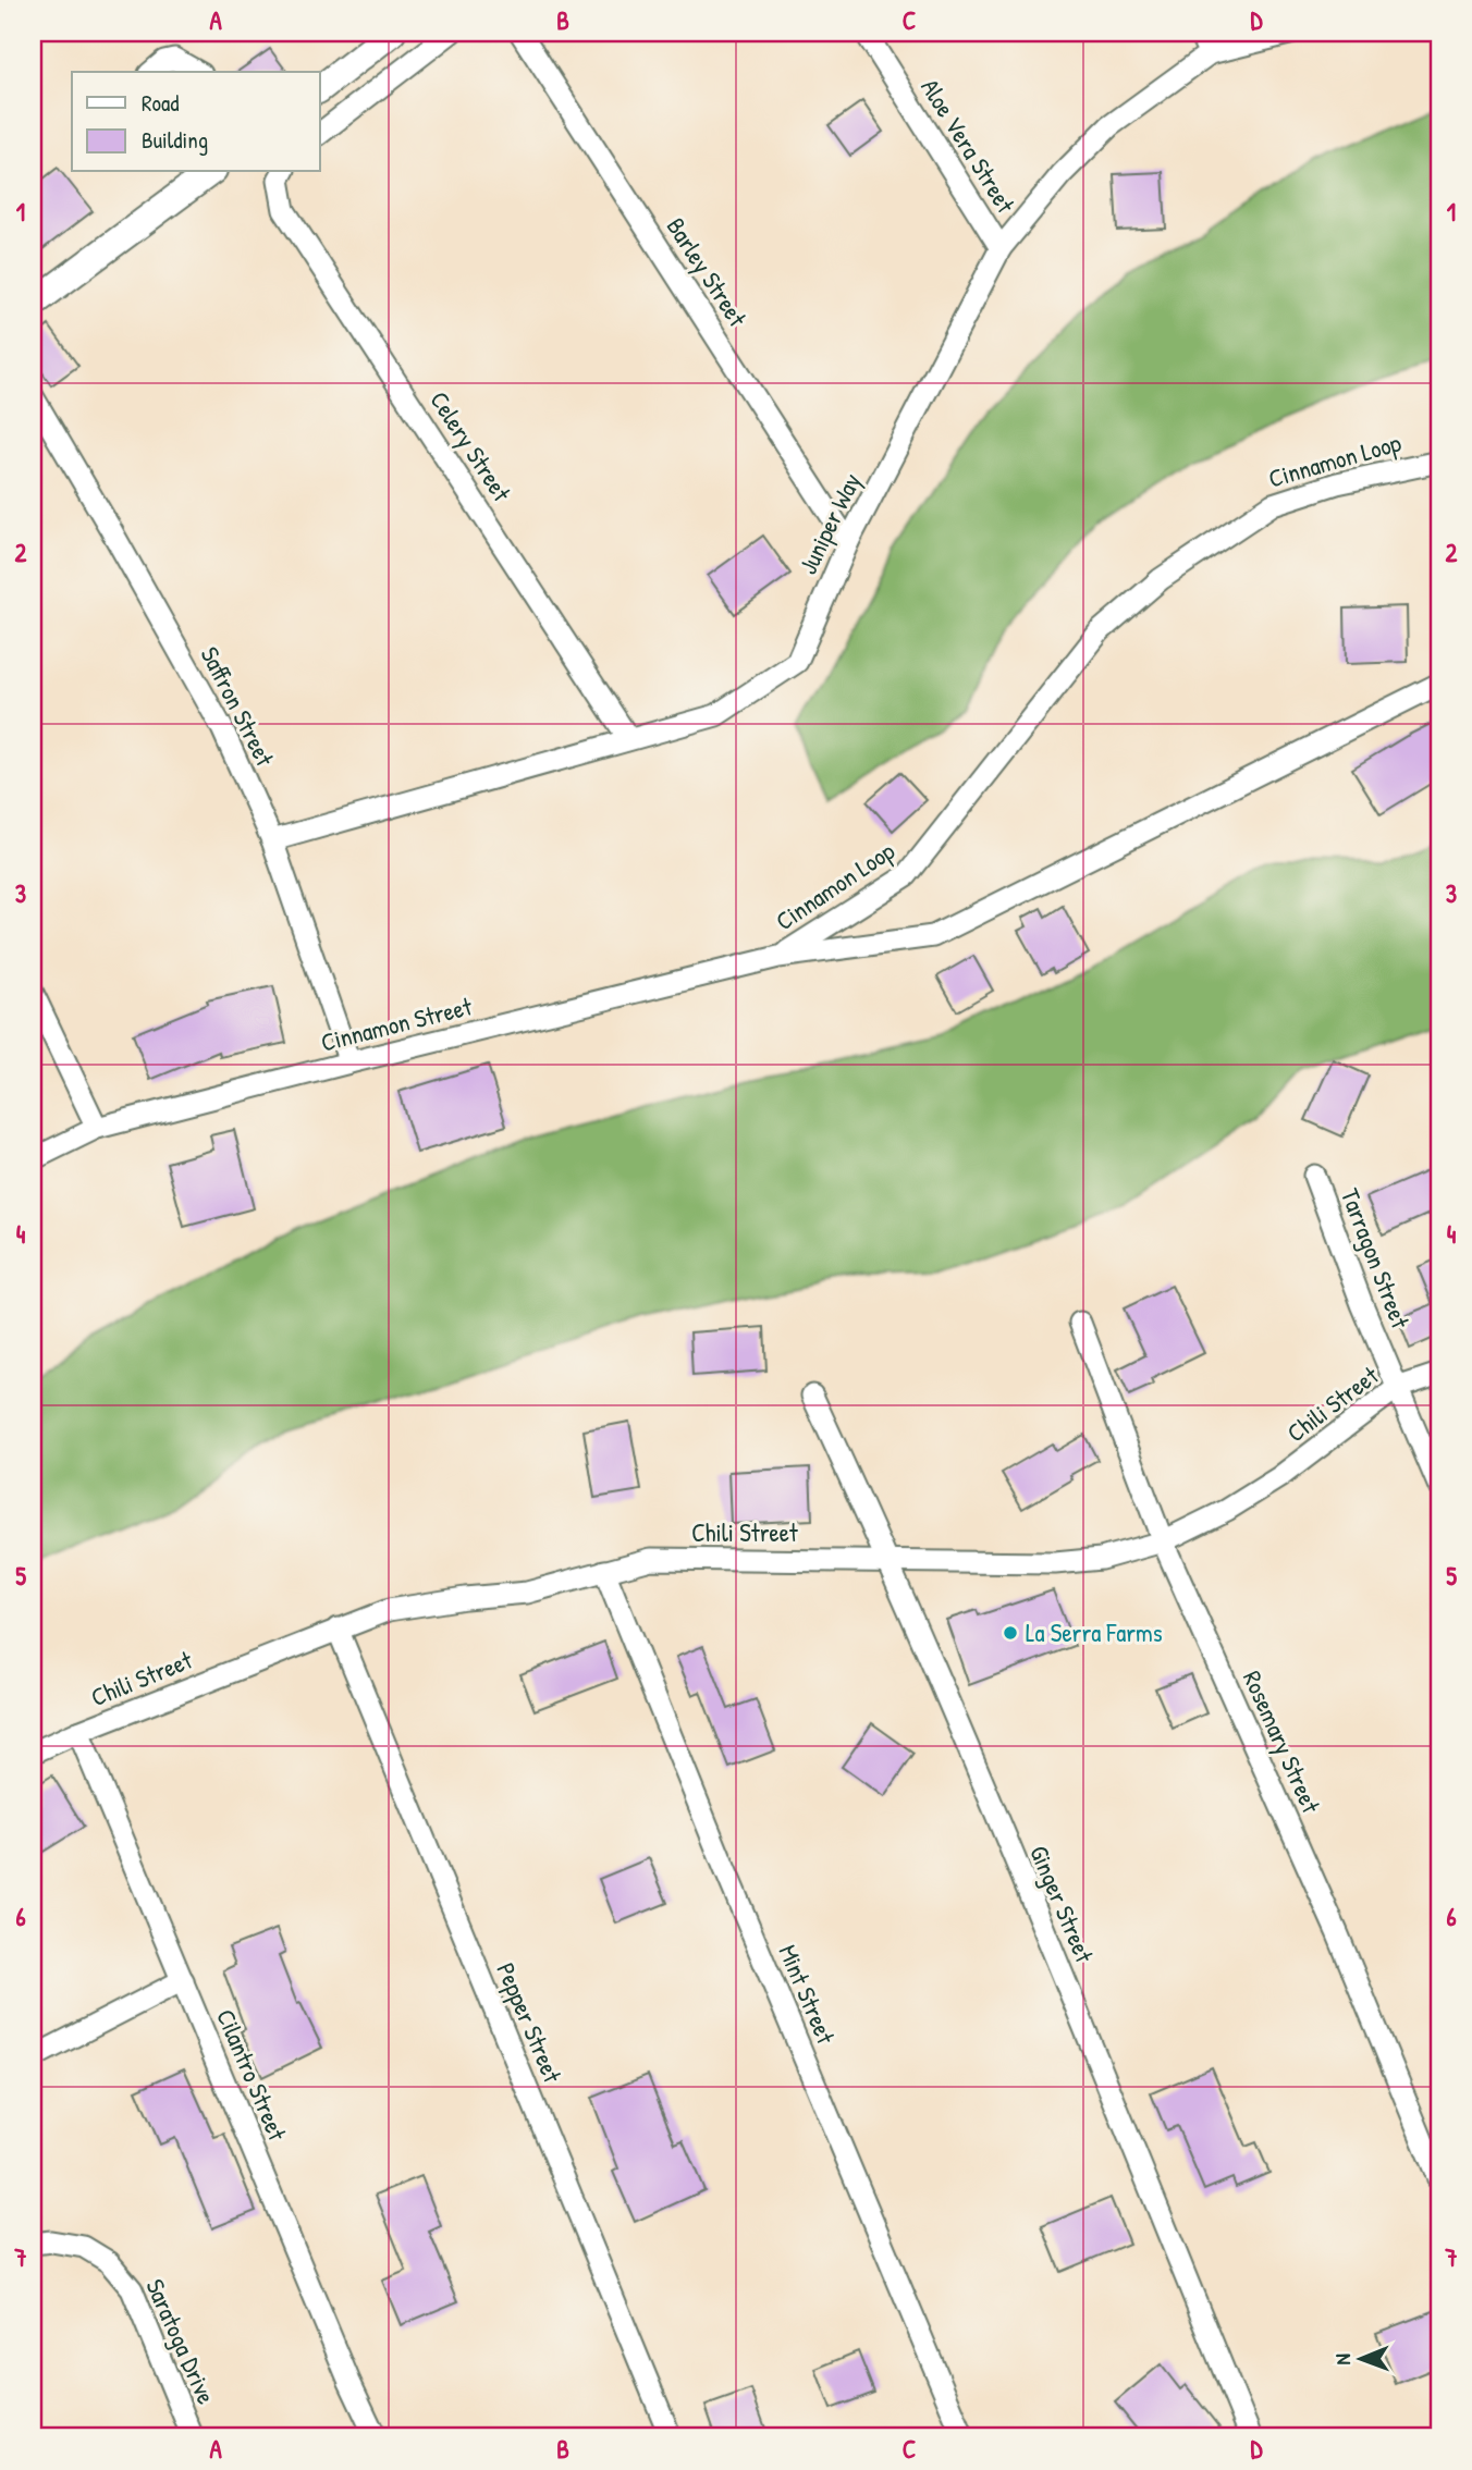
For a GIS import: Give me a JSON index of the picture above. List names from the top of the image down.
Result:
{
  "streets": {
    "street": [
      "Aloe Vera Street",
      "Barley Street",
      "Celery Street",
      "Cinnamon Loop",
      "Juniper Way",
      "Saffron Street",
      "Cinnamon Street",
      "Tarragon Street",
      "Chili Street",
      "Rosemary Street",
      "Ginger Street",
      "Mint Street",
      "Pepper Street",
      "Cilantro Street",
      "Saratoga Drive"
    ]
  },
  "crossings": [
    ["Aloe Vera Street", "Juniper Way"],
    ["Barley Street", "Juniper Way"],
    ["Celery Street", "Juniper Way"],
    ["Cinnamon Loop", "Cinnamon Street"],
    ["Juniper Way", "Saffron Street"],
    ["Saffron Street", "Cinnamon Street"],
    ["Tarragon Street", "Chili Street"],
    ["Chili Street", "Rosemary Street"],
    ["Chili Street", "Ginger Street"],
    ["Chili Street", "Mint Street"],
    ["Chili Street", "Pepper Street"],
    ["Chili Street", "Cilantro Street"]
  ],
  "places": ["La Serra Farms"],
  "legend": ["Road", "Building"],
  "north": "left",
  "grid": {
    "columns": [
      "A",
      "B",
      "C",
      "D"
    ],
    "rows": [
      "1",
      "2",
      "3",
      "4",
      "5",
      "6",
      "7"
    ]
  }
}
